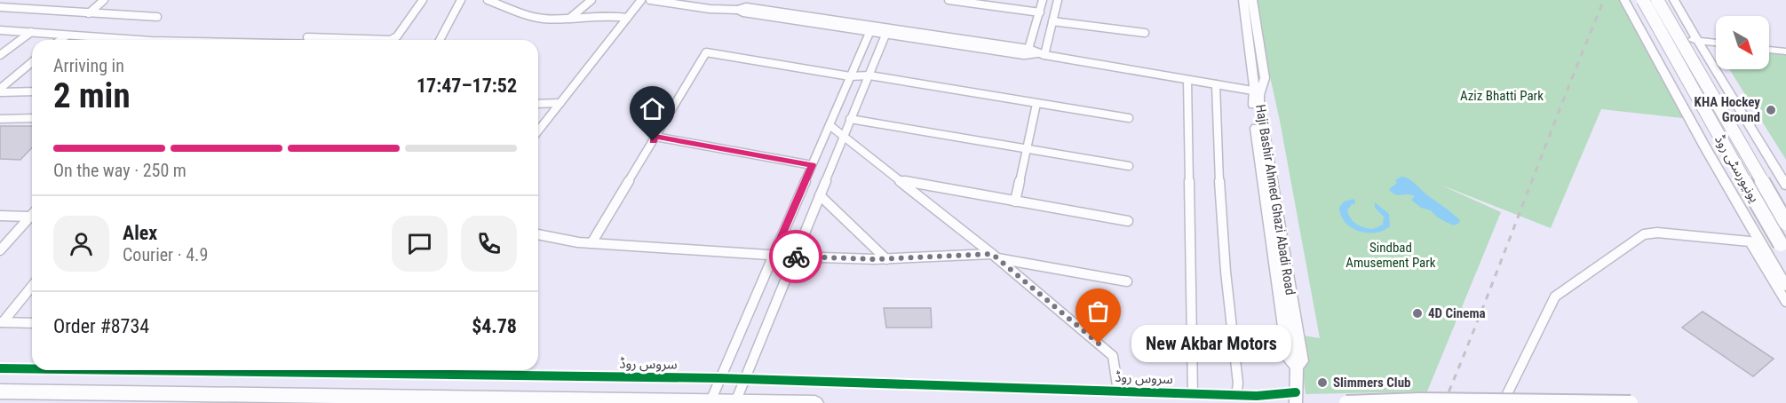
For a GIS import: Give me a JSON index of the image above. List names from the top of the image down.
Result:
{
  "streets": {
    "main road": ["یونیورسٹی روڈ"],
    "street": ["Haji Bashir Ahmed Ghazi Abadi Road", "سروس روڈ"]
  },
  "crossings": [
    ["Haji Bashir Ahmed Ghazi Abadi Road", "سروس روڈ"]
  ],
  "parks": ["Aziz Bhatti Park", "Sindbad Amusement Park"],
  "places": [
    "KHA Hockey Ground",
    "4D Cinema",
    "New Akbar Motors",
    "Slimmers Club"
  ],
  "north": "bottom right",
  "page": {
    "heading": ["2 min", "Arriving in", "17:47–17:52"],
    "panel": [
      "Alex",
      "Courier · 4.9",
      "Order #8734",
      "$4.78"
    ],
    "bar": "On the way · 250 m",
    "bubble": "New Akbar Motors"
  }
}
